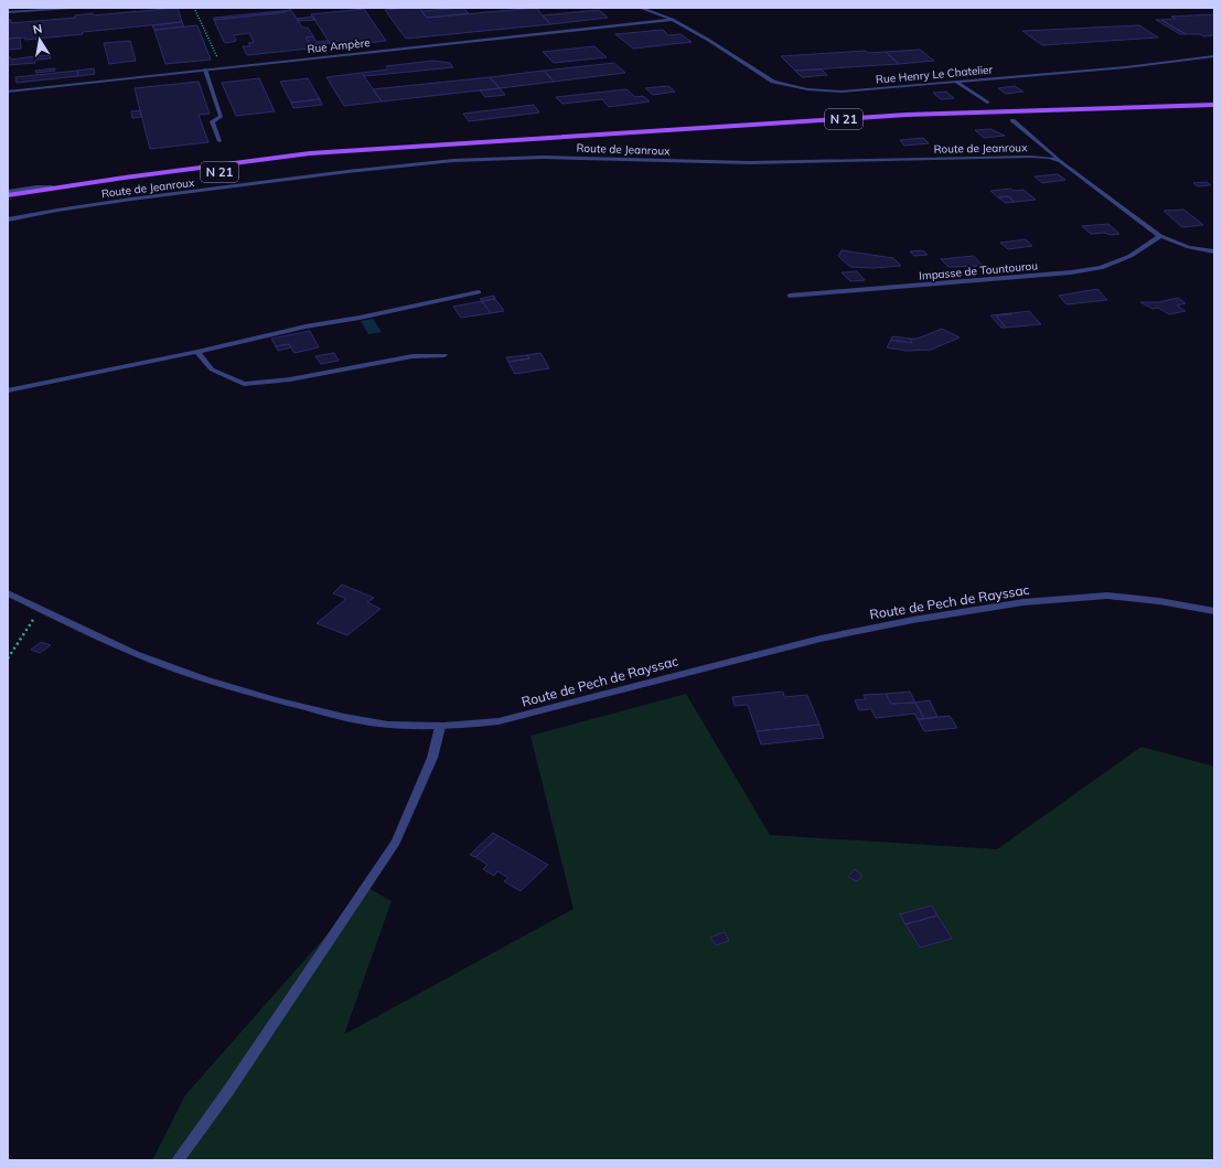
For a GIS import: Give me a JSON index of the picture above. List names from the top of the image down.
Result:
{
  "streets": {
    "main road": ["N 21"],
    "street": [
      "Rue Ampère",
      "Rue Henry Le Chatelier",
      "Route de Jeanroux",
      "Impasse de Tountourou",
      "Route de Pech de Rayssac"
    ]
  },
  "crossings": [
    ["Rue Ampère", "Rue Henry Le Chatelier"],
    ["Route de Jeanroux", "Impasse de Tountourou"]
  ],
  "north": "top"
}
